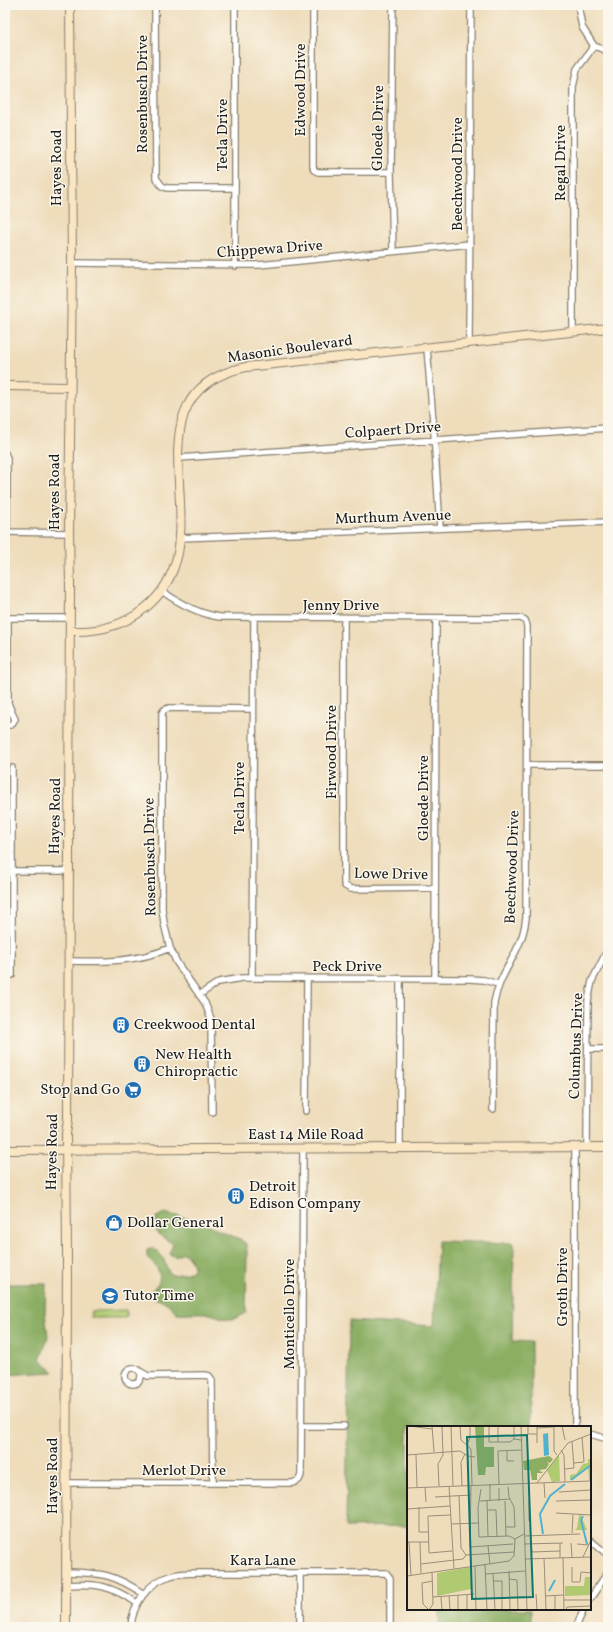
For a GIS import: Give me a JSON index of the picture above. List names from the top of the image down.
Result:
{
  "streets": {
    "street": [
      "Edwood Drive",
      "Rosenbusch Drive",
      "Gloede Drive",
      "Tecla Drive",
      "Regal Drive",
      "Hayes Road",
      "Beechwood Drive",
      "Chippewa Drive",
      "Masonic Boulevard",
      "Colpaert Drive",
      "Murthum Avenue",
      "Jenny Drive",
      "Firwood Drive",
      "Lowe Drive",
      "Peck Drive",
      "Columbus Drive",
      "East 14 Mile Road",
      "Groth Drive",
      "Monticello Drive",
      "Merlot Drive",
      "Kara Lane"
    ]
  },
  "crossings": [
    ["Edwood Drive", "Gloede Drive"],
    ["Rosenbusch Drive", "Tecla Drive"],
    ["Rosenbusch Drive", "Peck Drive"],
    ["Gloede Drive", "Chippewa Drive"],
    ["Gloede Drive", "Jenny Drive"],
    ["Gloede Drive", "Lowe Drive"],
    ["Gloede Drive", "Peck Drive"],
    ["Tecla Drive", "Chippewa Drive"],
    ["Tecla Drive", "Jenny Drive"],
    ["Tecla Drive", "Peck Drive"],
    ["Regal Drive", "Masonic Boulevard"],
    ["Hayes Road", "Chippewa Drive"],
    ["Hayes Road", "Masonic Boulevard"],
    ["Hayes Road", "East 14 Mile Road"],
    ["Hayes Road", "Merlot Drive"],
    ["Beechwood Drive", "Chippewa Drive"],
    ["Beechwood Drive", "Masonic Boulevard"],
    ["Beechwood Drive", "Jenny Drive"],
    ["Beechwood Drive", "Peck Drive"],
    ["Masonic Boulevard", "Colpaert Drive"],
    ["Masonic Boulevard", "Murthum Avenue"],
    ["Masonic Boulevard", "Jenny Drive"],
    ["Jenny Drive", "Firwood Drive"],
    ["Firwood Drive", "Lowe Drive"],
    ["Columbus Drive", "East 14 Mile Road"],
    ["East 14 Mile Road", "Groth Drive"],
    ["East 14 Mile Road", "Monticello Drive"],
    ["Monticello Drive", "Merlot Drive"]
  ],
  "places": {
    "building": ["Creekwood Dental", "New Health Chiropractic", "Detroit Edison Company"],
    "supermarket": ["Stop and Go"],
    "shop": ["Dollar General"],
    "school or university": ["Tutor Time"]
  }
}
